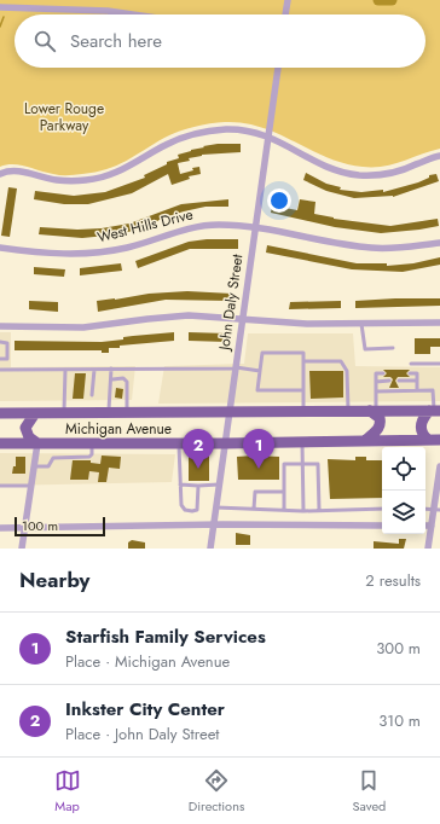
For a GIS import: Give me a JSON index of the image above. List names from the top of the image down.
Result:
{
  "streets": {
    "main road": ["Michigan Avenue"],
    "street": ["West Hills Drive", "John Daly Street"]
  },
  "crossings": [
    ["West Hills Drive", "John Daly Street"],
    ["John Daly Street", "Michigan Avenue"]
  ],
  "parks": ["Lower Rouge Parkway"],
  "scale_bar": "100 m",
  "page": {
    "search": "Search here",
    "pins": ["1", "2"],
    "scale": "100 m",
    "heading": ["Nearby", "2 results"],
    "list": [
      {
        "mark": "1",
        "name": "Starfish Family Services",
        "note": "Place · Michigan Avenue",
        "value": "300 m"
      },
      {
        "mark": "2",
        "name": "Inkster City Center",
        "note": "Place · John Daly Street",
        "value": "310 m"
      }
    ],
    "nav": ["Map", "Directions", "Saved"]
  }
}
